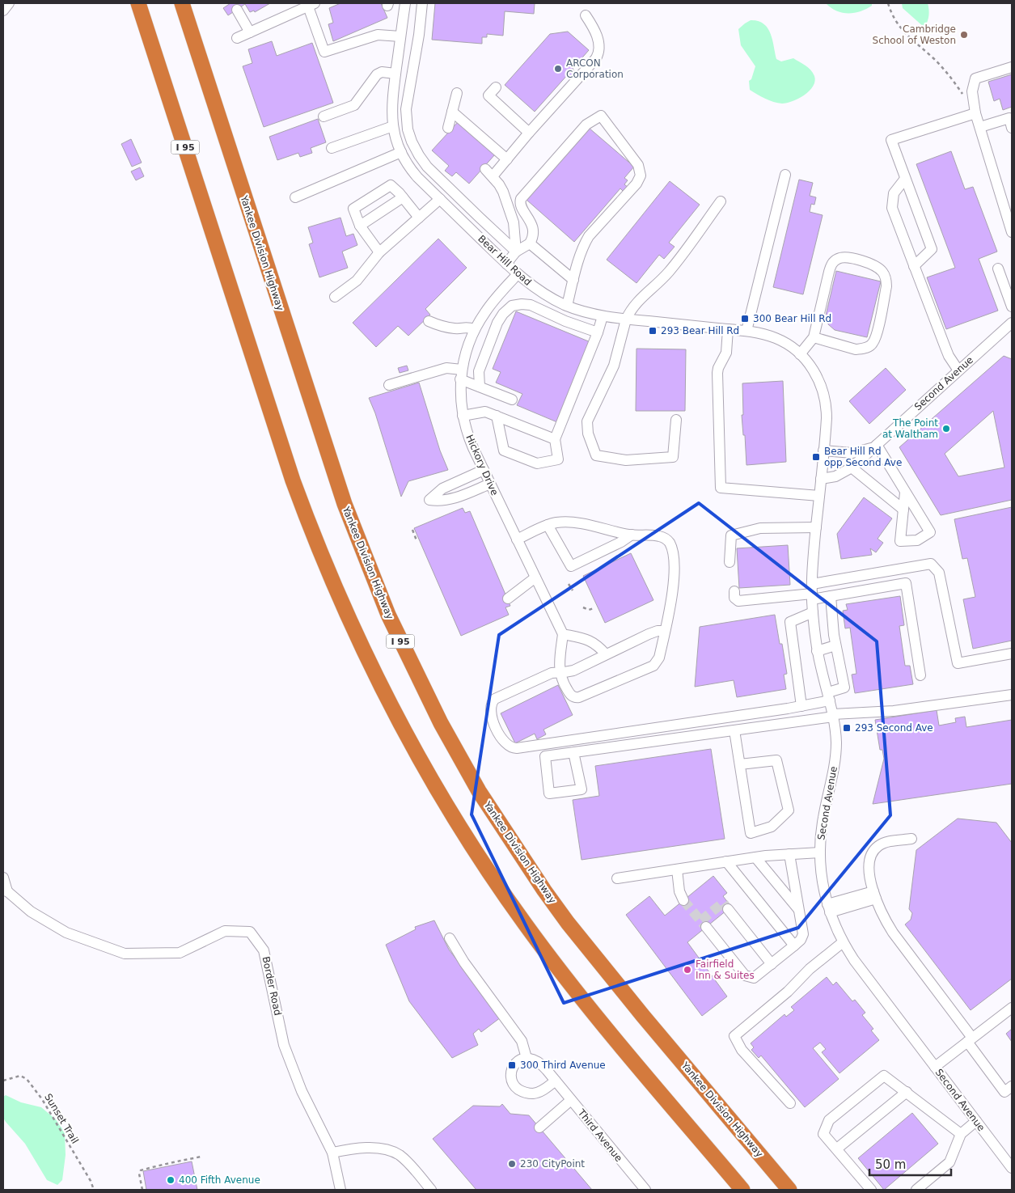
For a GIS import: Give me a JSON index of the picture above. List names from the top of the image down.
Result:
{
  "streets": {
    "highway": ["I 95", "Yankee Division Highway"],
    "street": [
      "Bear Hill Road",
      "Second Avenue",
      "Hickory Drive",
      "Border Road",
      "Third Avenue"
    ],
    "path": ["Sunset Trail"]
  },
  "crossings": [
    ["Bear Hill Road", "Second Avenue"],
    ["Bear Hill Road", "Hickory Drive"]
  ],
  "places": {
    "other": [
      "Cambridge School of Weston",
      "ARCON Corporation",
      "The Point at Waltham",
      "Fairfield Inn & Suites",
      "230 CityPoint",
      "400 Fifth Avenue"
    ],
    "transit": [
      "300 Bear Hill Rd",
      "293 Bear Hill Rd",
      "Bear Hill Rd opp Second Ave",
      "293 Second Ave",
      "300 Third Avenue"
    ]
  },
  "scale_bar": "50 m"
}
